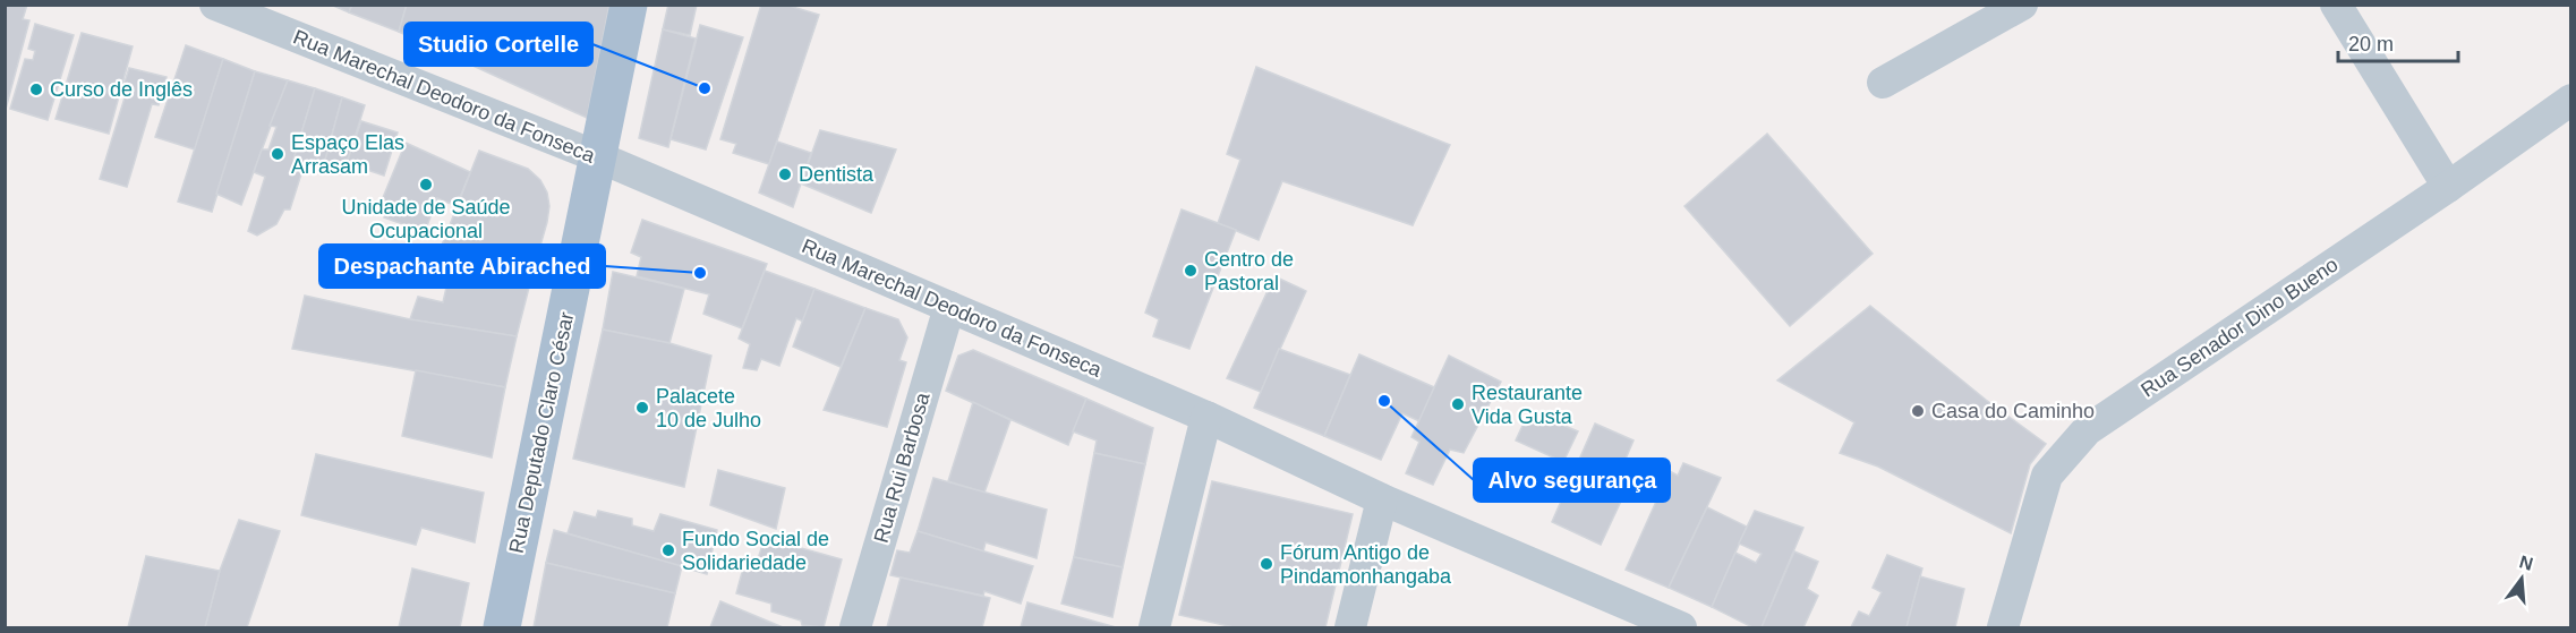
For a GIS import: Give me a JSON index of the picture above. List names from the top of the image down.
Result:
{
  "streets": {
    "main road": ["Rua Deputado Claro César"],
    "street": ["Rua Marechal Deodoro da Fonseca", "Rua Senador Dino Bueno", "Rua Rui Barbosa"]
  },
  "crossings": [
    ["Rua Marechal Deodoro da Fonseca", "Rua Deputado Claro César"],
    ["Rua Marechal Deodoro da Fonseca", "Rua Rui Barbosa"]
  ],
  "places": [
    "Studio Cortelle",
    "Curso de Inglês",
    "Espaço Elas Arrasam",
    "Dentista",
    "Unidade de Saúde Ocupacional",
    "Centro de Pastoral",
    "Despachante Abirached",
    "Alvo segurança",
    "Restaurante Vida Gusta",
    "Palacete 10 de Julho",
    "Casa do Caminho",
    "Fundo Social de Solidariedade",
    "Fórum Antigo de Pindamonhangaba"
  ],
  "scale_bar": "20 m",
  "north": "top"
}
